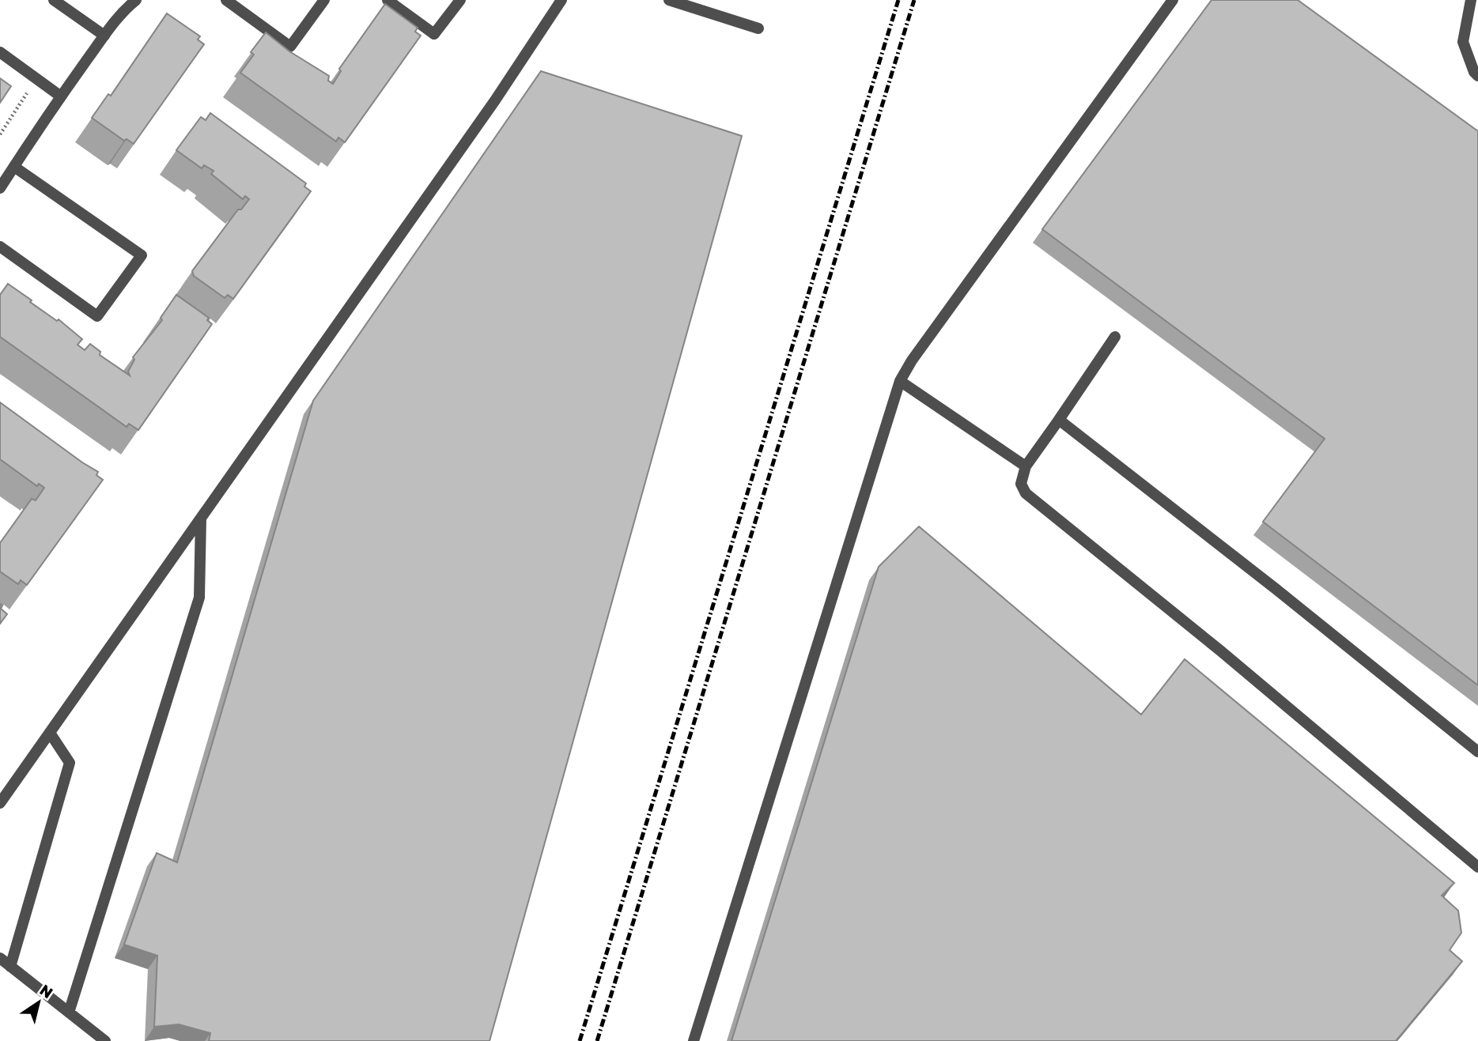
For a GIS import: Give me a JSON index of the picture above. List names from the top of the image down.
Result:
{
  "north": "top right"
}
